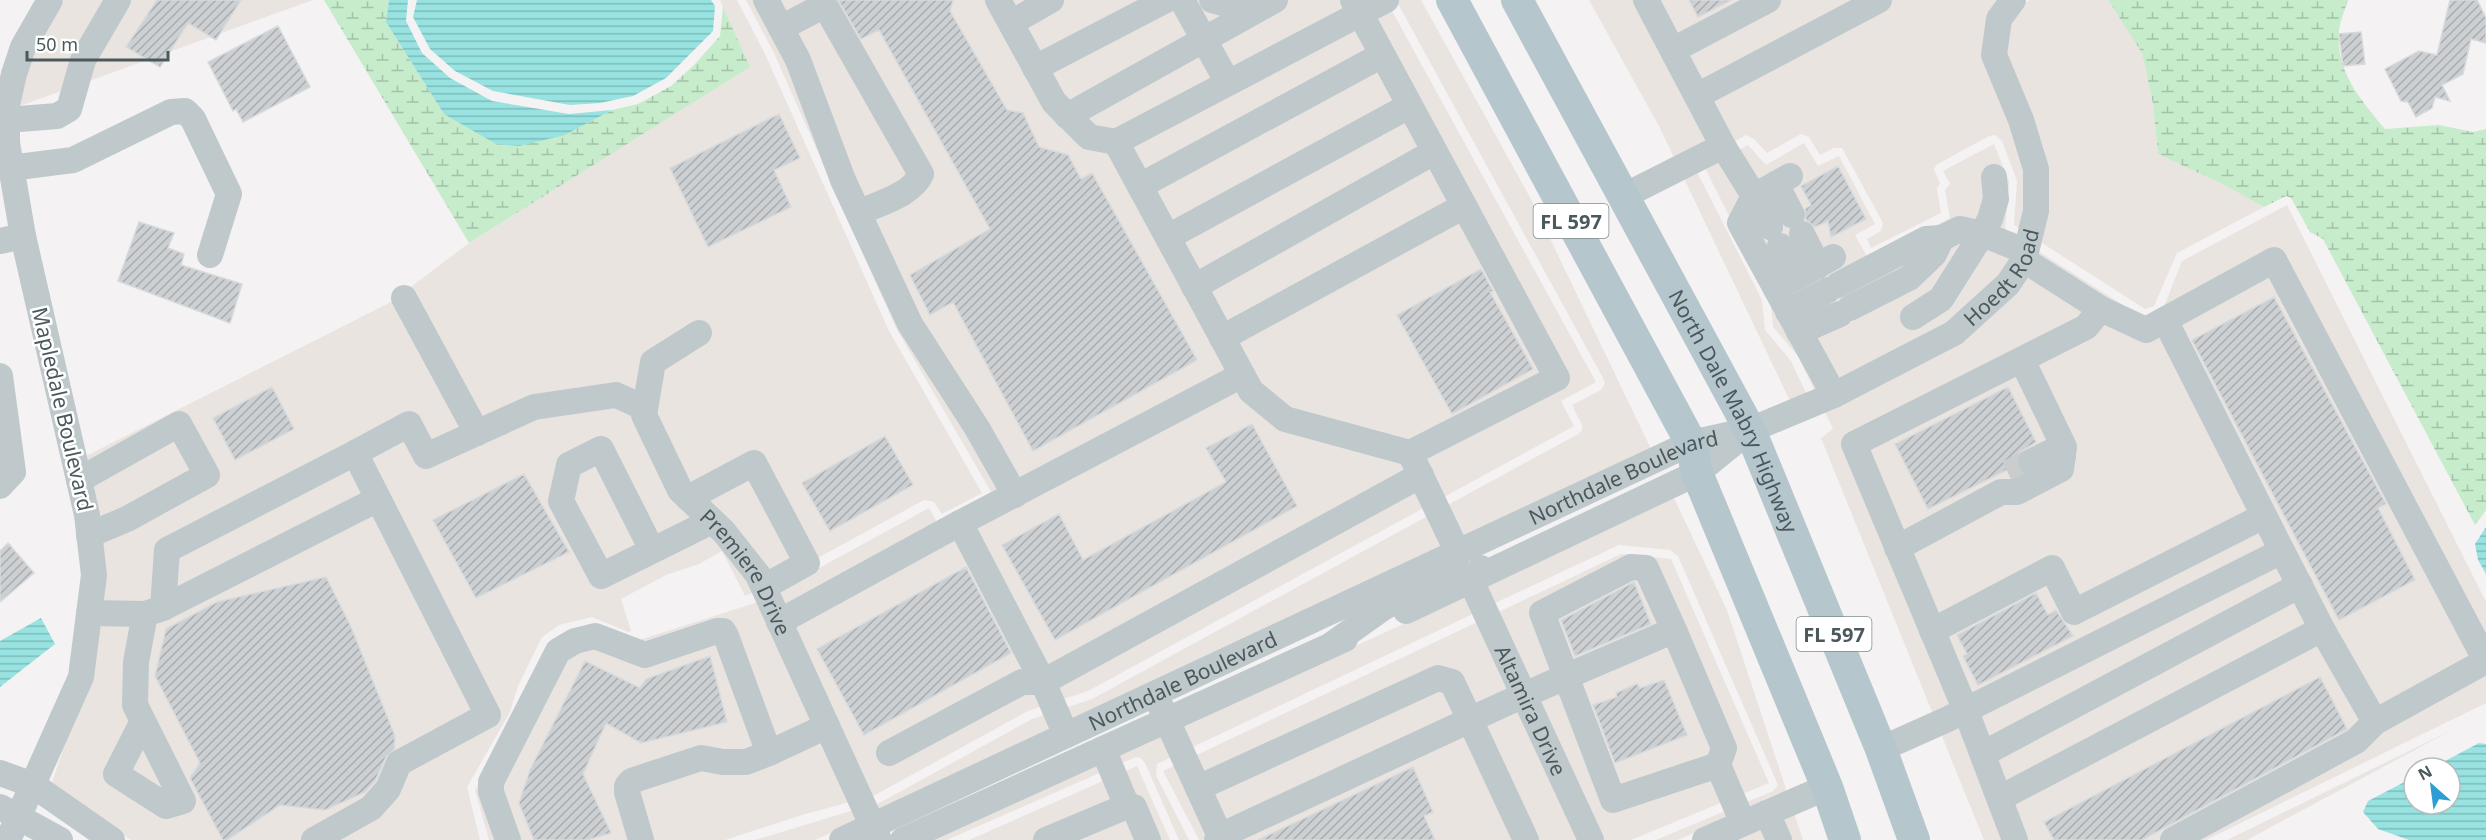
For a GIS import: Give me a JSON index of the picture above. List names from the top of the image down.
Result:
{
  "streets": {
    "main road": ["FL 597", "North Dale Mabry Highway"],
    "street": [
      "Hoedt Road",
      "Mapledale Boulevard",
      "Northdale Boulevard",
      "Premiere Drive",
      "Altamira Drive"
    ]
  },
  "crossings": [
    ["FL 597", "Northdale Boulevard"],
    ["Hoedt Road", "North Dale Mabry Highway"],
    ["Hoedt Road", "Northdale Boulevard"],
    ["North Dale Mabry Highway", "Northdale Boulevard"],
    ["Northdale Boulevard", "Premiere Drive"],
    ["Northdale Boulevard", "Altamira Drive"]
  ],
  "scale_bar": "50 m",
  "north": "top left"
}
